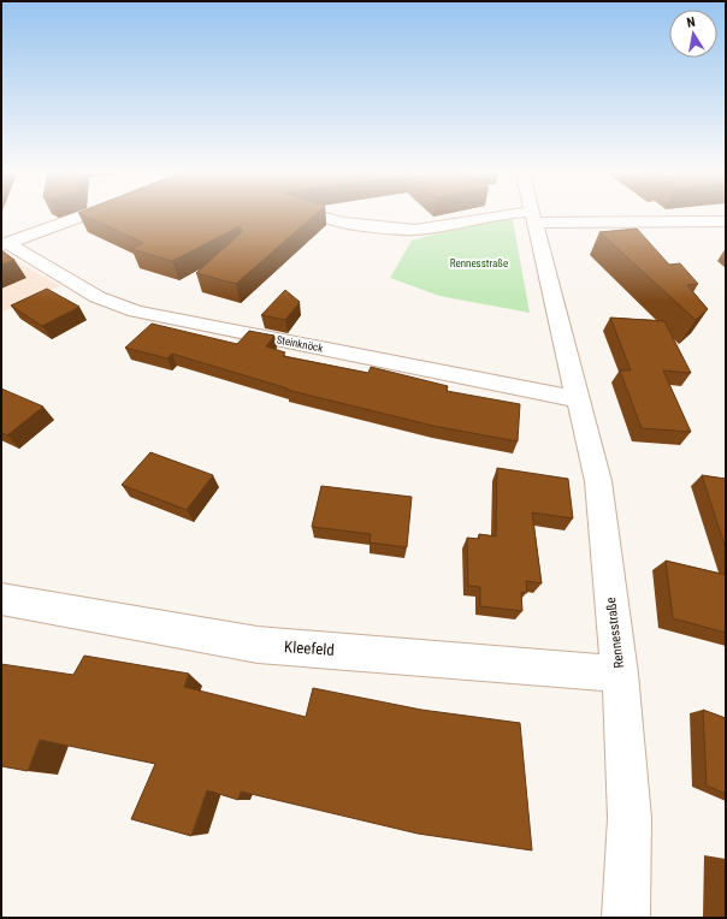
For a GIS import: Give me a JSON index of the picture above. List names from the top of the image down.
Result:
{
  "streets": {
    "street": ["Steinknöck", "Rennesstraße", "Kleefeld"]
  },
  "crossings": [
    ["Steinknöck", "Rennesstraße"],
    ["Rennesstraße", "Kleefeld"]
  ],
  "parks": ["Rennesstraße"],
  "north": "top"
}
